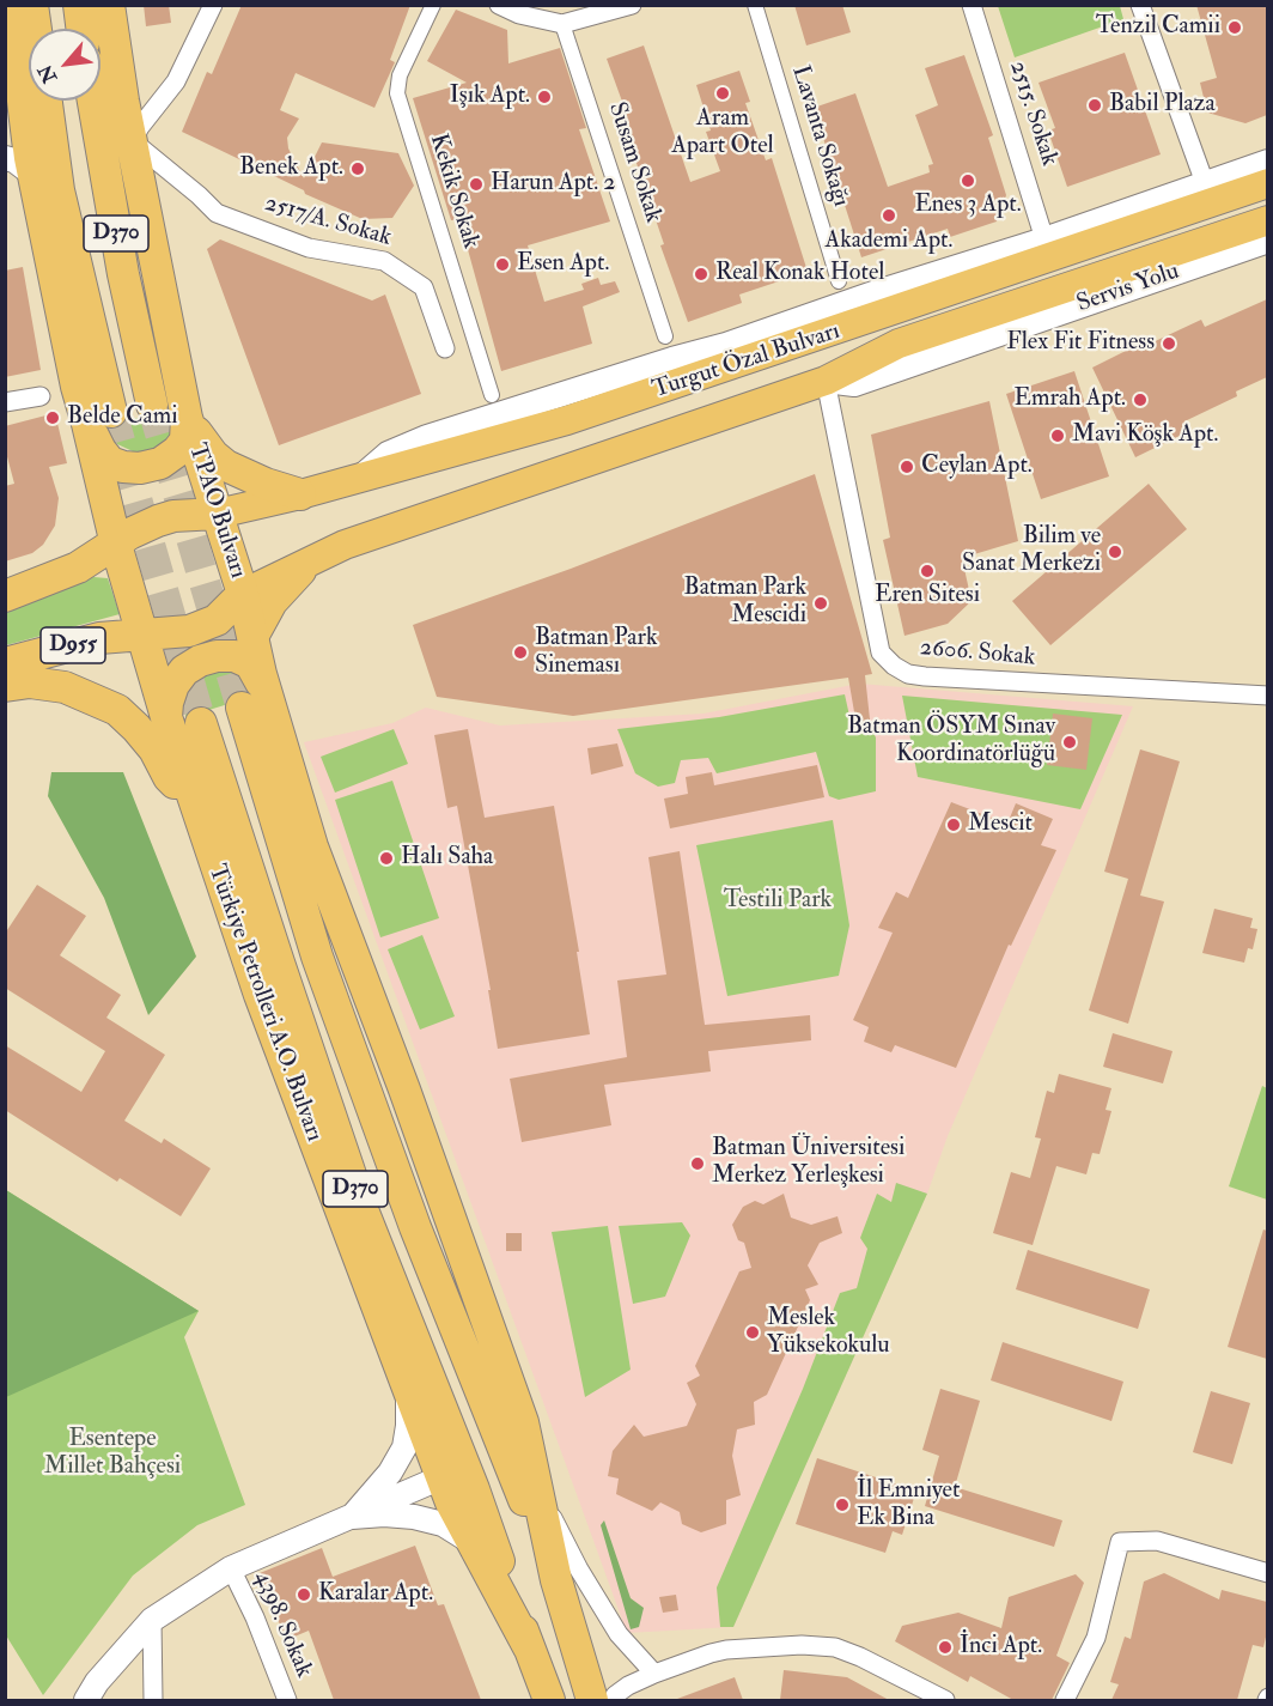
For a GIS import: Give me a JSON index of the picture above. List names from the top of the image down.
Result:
{
  "streets": {
    "highway": [
      "D370",
      "TPAO Bulvarı",
      "D955",
      "Türkiye Petrolleri A.O. Bulvarı"
    ],
    "main road": ["Turgut Özal Bulvarı"],
    "street": [
      "2515. Sokak",
      "Lavanta Sokağı",
      "Susam Sokak",
      "Kekik Sokak",
      "2517/A. Sokak",
      "Servis Yolu",
      "2606. Sokak",
      "4398. Sokak"
    ]
  },
  "crossings": [
    ["2517/A. Sokak", "TPAO Bulvarı"],
    ["Servis Yolu", "Turgut Özal Bulvarı"],
    ["Servis Yolu", "2606. Sokak"],
    ["Turgut Özal Bulvarı", "TPAO Bulvarı"],
    ["Turgut Özal Bulvarı", "D955"],
    ["Turgut Özal Bulvarı", "2606. Sokak"],
    ["Turgut Özal Bulvarı", "Türkiye Petrolleri A.O. Bulvarı"],
    ["TPAO Bulvarı", "D955"],
    ["TPAO Bulvarı", "Türkiye Petrolleri A.O. Bulvarı"],
    ["D955", "Türkiye Petrolleri A.O. Bulvarı"]
  ],
  "parks": ["Testili Park", "Esentepe Millet Bahçesi"],
  "places": [
    "Tenzil Camii",
    "Aram Apart Otel",
    "Işık Apt.",
    "Babil Plaza",
    "Benek Apt.",
    "Enes 3 Apt.",
    "Harun Apt. 2",
    "Akademi Apt.",
    "Esen Apt.",
    "Real Konak Hotel",
    "Flex Fit Fitness",
    "Emrah Apt.",
    "Belde Cami",
    "Mavi Köşk Apt.",
    "Ceylan Apt.",
    "Bilim ve Sanat Merkezi",
    "Eren Sitesi",
    "Batman Park Mescidi",
    "Batman Park Sineması",
    "Batman ÖSYM Sınav Koordinatörlüğü",
    "Mescit",
    "Halı Saha",
    "Batman Üniversitesi Merkez Yerleşkesi",
    "Meslek Yüksekokulu",
    "İl Emniyet Ek Bina",
    "Karalar Apt.",
    "İnci Apt."
  ],
  "north": "bottom left"
}
